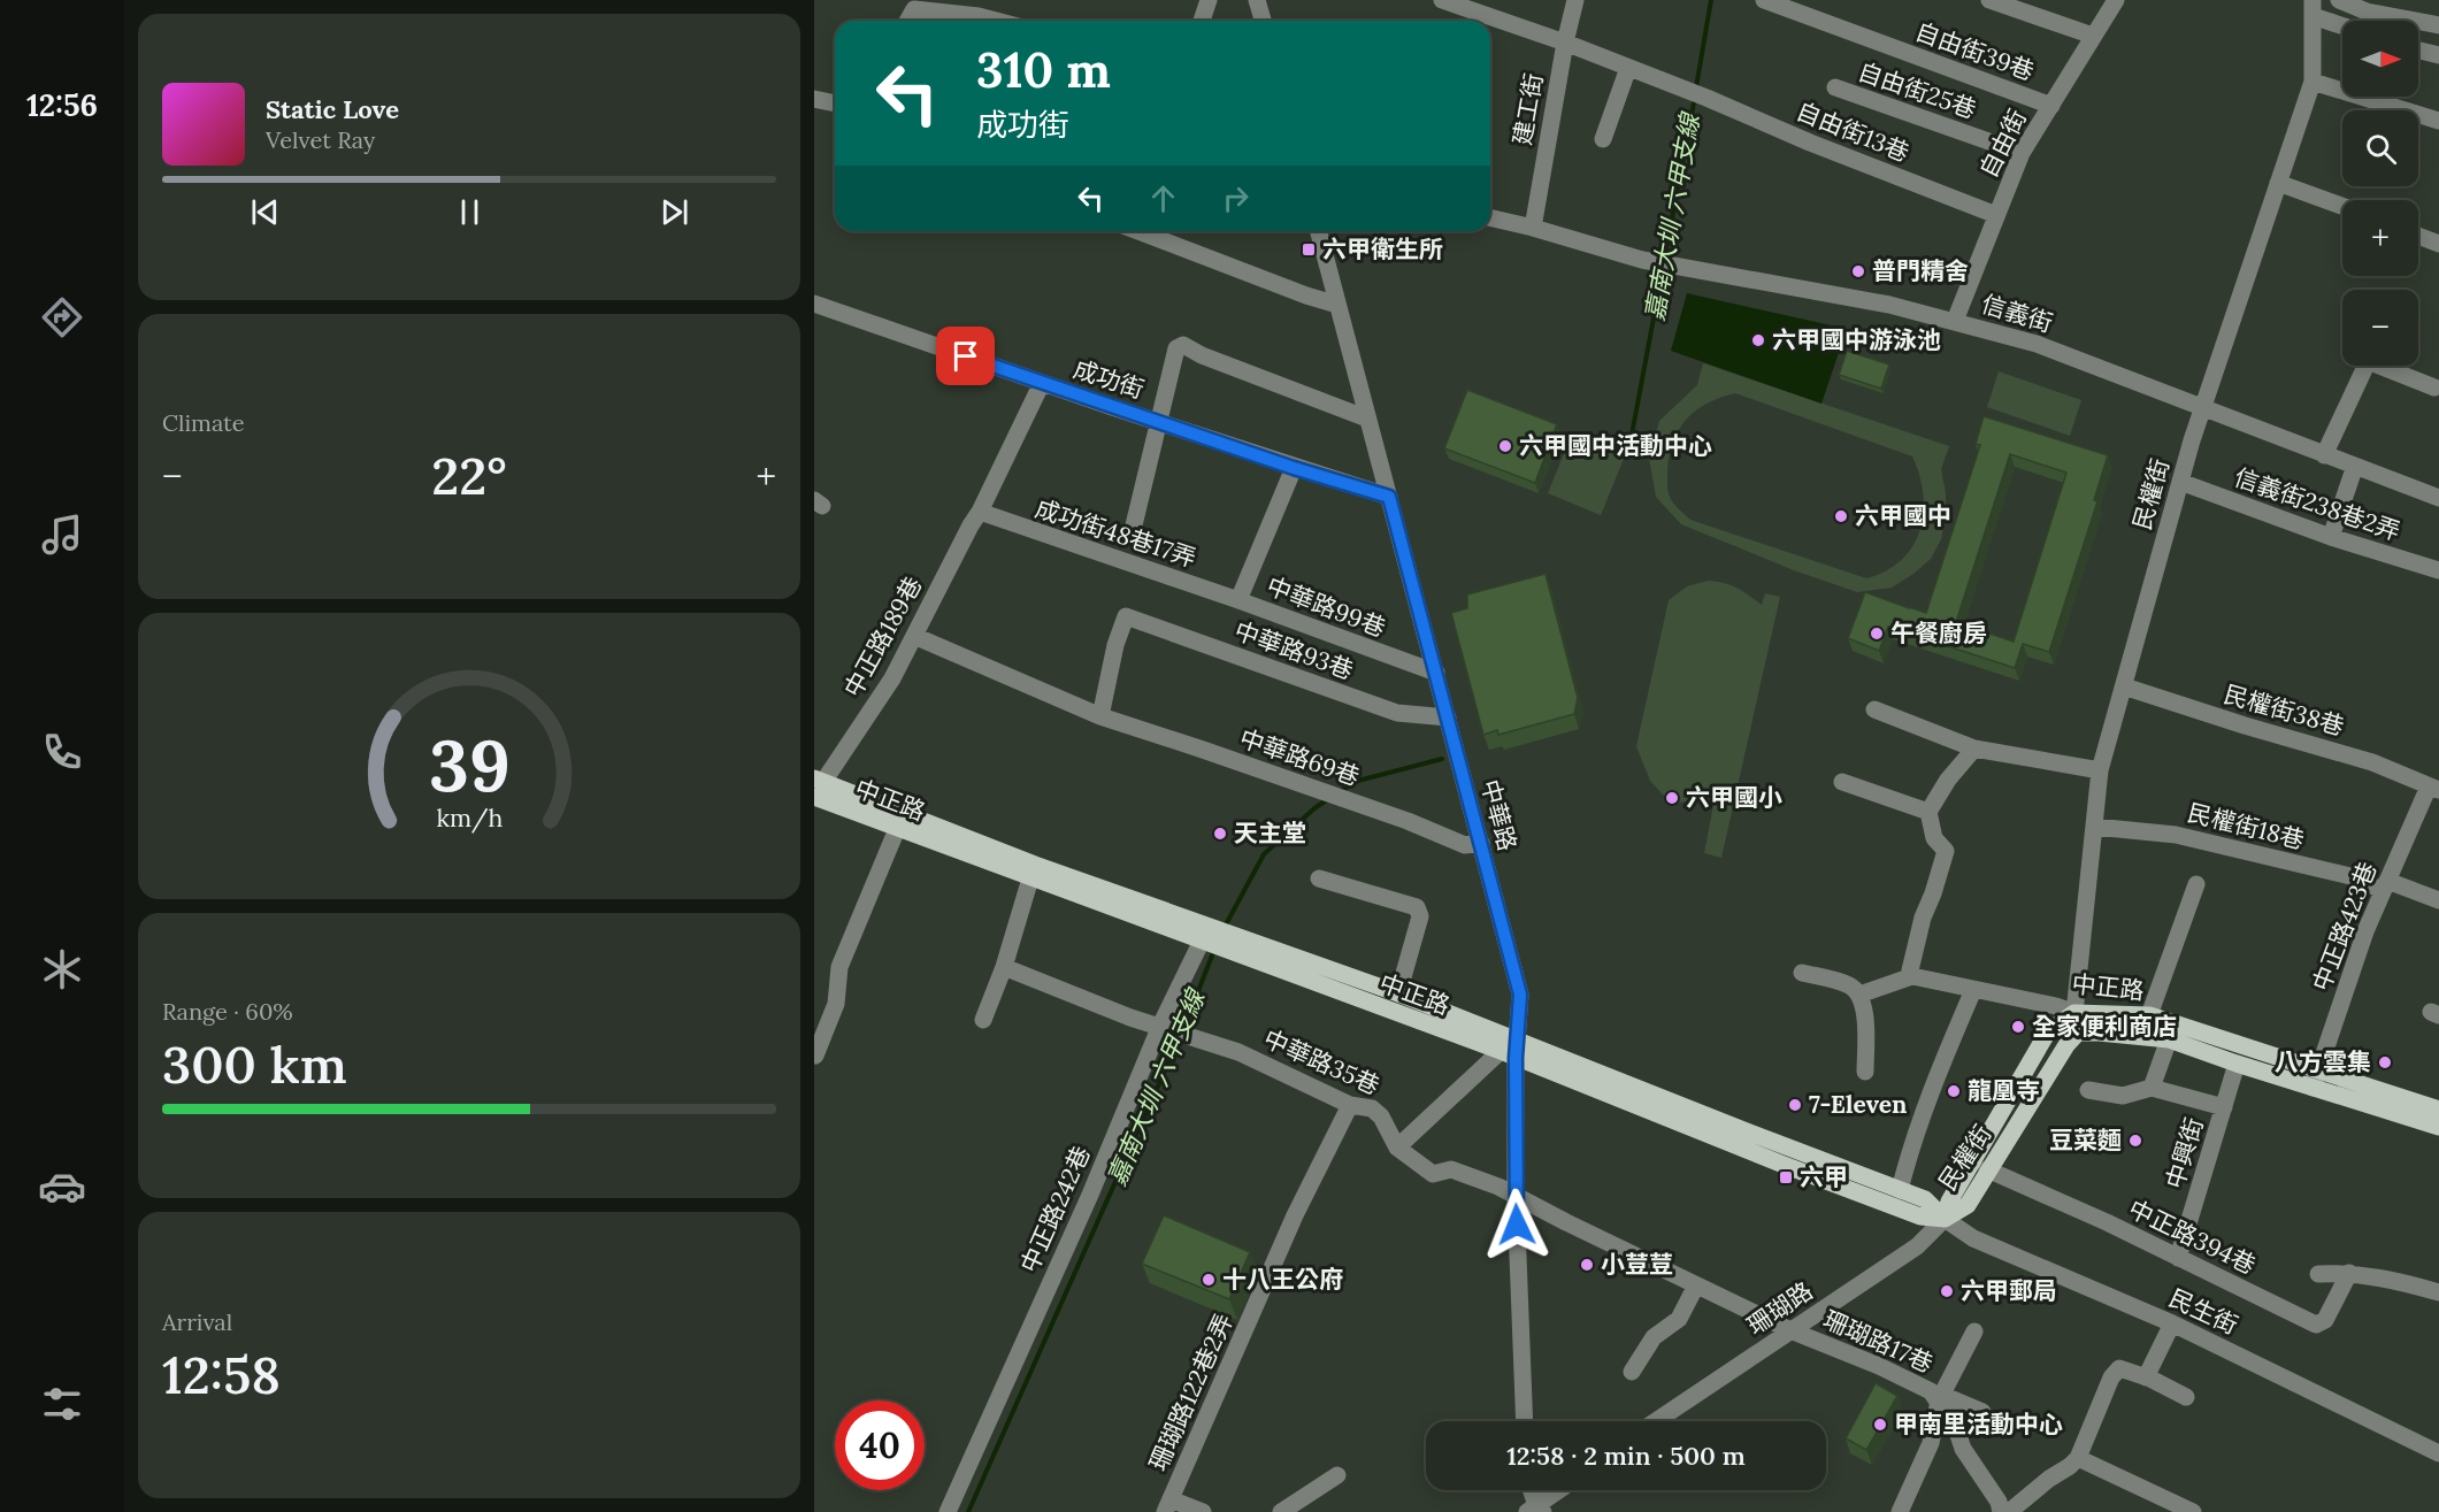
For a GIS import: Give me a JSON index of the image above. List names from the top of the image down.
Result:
{
  "streets": {
    "main road": ["民權街", "中正路"],
    "street": [
      "自由街39巷",
      "自由街25巷",
      "建工街",
      "自由街13巷",
      "自由街",
      "信義街",
      "成功街",
      "信義街238巷2弄",
      "成功街48巷17弄",
      "中華路99巷",
      "中正路189巷",
      "中華路93巷",
      "民權街38巷",
      "中華路69巷",
      "中華路",
      "民權街18巷",
      "中正路423巷",
      "中華路35巷",
      "中興街",
      "中正路242巷",
      "中正路394巷",
      "珊瑚路",
      "民生街",
      "珊瑚路17巷",
      "珊瑚路122巷2弄"
    ]
  },
  "crossings": [
    ["自由街39巷", "自由街"],
    ["自由街25巷", "自由街"],
    ["建工街", "自由街13巷"],
    ["建工街", "信義街"],
    ["自由街13巷", "自由街"],
    ["自由街", "信義街"],
    ["信義街", "民權街"],
    ["成功街", "中正路189巷"],
    ["成功街", "中華路"],
    ["民權街", "信義街238巷2弄"],
    ["民權街", "民權街38巷"],
    ["民權街", "中正路"],
    ["民權街", "民權街18巷"],
    ["民權街", "中正路394巷"],
    ["民權街", "珊瑚路"],
    ["民權街", "民生街"],
    ["成功街48巷17弄", "中華路99巷"],
    ["成功街48巷17弄", "中正路189巷"],
    ["中華路99巷", "中華路"],
    ["中正路189巷", "中華路69巷"],
    ["中正路189巷", "中正路"],
    ["中華路93巷", "中華路69巷"],
    ["中華路93巷", "中華路"],
    ["民權街38巷", "中正路423巷"],
    ["中華路69巷", "中華路"],
    ["中正路", "中華路"],
    ["中正路", "中正路423巷"],
    ["中正路", "中興街"],
    ["中正路", "中正路242巷"],
    ["中正路", "珊瑚路"],
    ["中正路", "民生街"],
    ["中華路", "中華路35巷"],
    ["中華路", "珊瑚路17巷"],
    ["民權街18巷", "中正路423巷"],
    ["中華路35巷", "中正路242巷"],
    ["中華路35巷", "珊瑚路17巷"],
    ["中華路35巷", "珊瑚路122巷2弄"],
    ["中興街", "中正路394巷"],
    ["珊瑚路", "民生街"],
    ["珊瑚路", "珊瑚路17巷"]
  ],
  "water": ["嘉南大圳 六甲支線"],
  "places": {
    "transit": ["六甲衛生所", "六甲"],
    "other": [
      "普門精舍",
      "六甲國中游泳池",
      "六甲國中活動中心",
      "六甲國中",
      "午餐廚房",
      "六甲國小",
      "天主堂",
      "全家便利商店",
      "八方雲集",
      "龍凰寺",
      "7-Eleven",
      "豆菜麵",
      "小荳荳",
      "十八王公府",
      "六甲郵局",
      "甲南里活動中心"
    ]
  },
  "north": "right",
  "page": {
    "tabs": "12:56",
    "map_buttons": ["+", "−"],
    "turn": ["310 m", "成功街"],
    "song": ["Static Love", "Velvet Ray"],
    "tile": [
      "Climate",
      ["Range · 60%", "300 km"],
      ["Arrival", "12:58"]
    ],
    "heat": ["−", "22°", "+"],
    "limit": "40",
    "trip": "12:58 · 2 min · 500 m",
    "gauge": ["39", "km/h"]
  }
}
